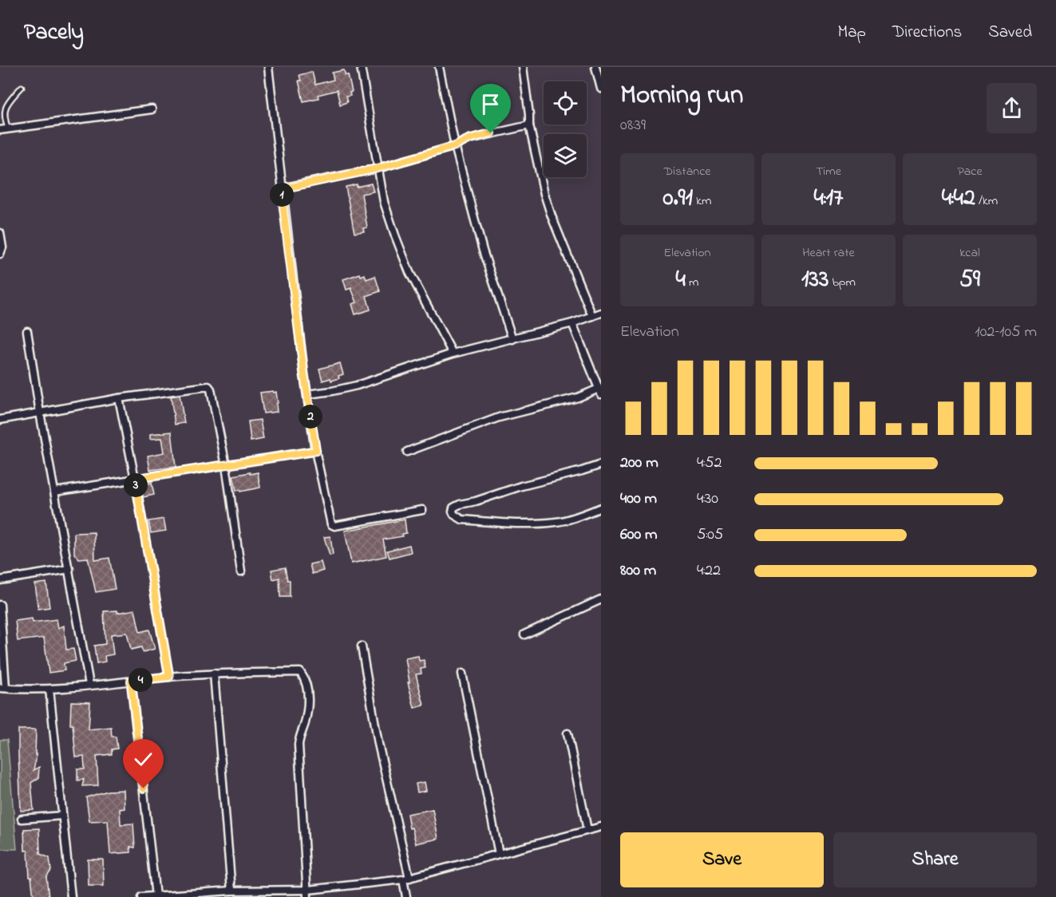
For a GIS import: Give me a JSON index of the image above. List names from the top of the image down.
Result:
{
  "page": {
    "header": "Pacely",
    "nav": ["Map", "Directions", "Saved"],
    "heading": ["Morning run", "08:39"],
    "stats": [
      ["Distance", "0.91 km"],
      ["Time", "4:17"],
      ["Pace", "4:42 /km"],
      ["Elevation", "4 m"],
      ["Heart rate", "133 bpm"],
      ["kcal", "59"]
    ],
    "pins": [
      "1",
      "2",
      "3",
      "4"
    ],
    "chart": ["Elevation", "102–105 m"],
    "list": [
      {
        "name": "200 m",
        "note": "4:52"
      },
      {
        "name": "400 m",
        "note": "4:30"
      },
      {
        "name": "600 m",
        "note": "5:05"
      },
      {
        "name": "800 m",
        "note": "4:22"
      }
    ],
    "buttons": ["Save", "Share"]
  }
}
